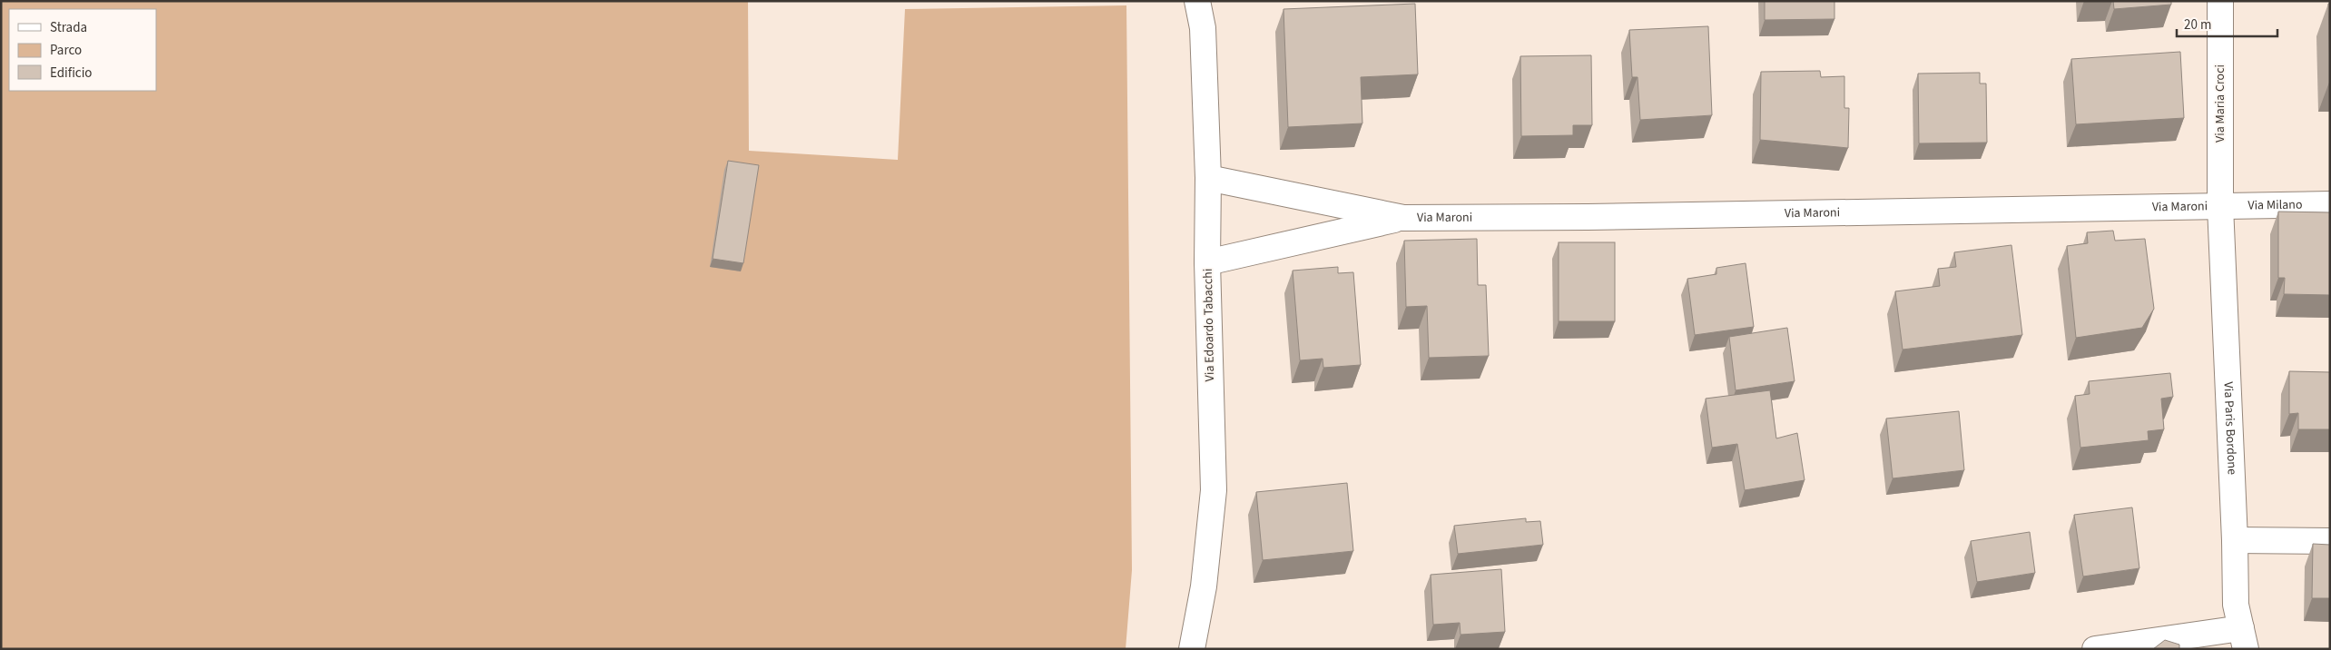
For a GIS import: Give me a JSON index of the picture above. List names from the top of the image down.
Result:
{
  "streets": {
    "street": [
      "Via Maria Croci",
      "Via Milano",
      "Via Maroni",
      "Via Edoardo Tabacchi",
      "Via Paris Bordone"
    ]
  },
  "crossings": [
    ["Via Maria Croci", "Via Milano"],
    ["Via Maria Croci", "Via Maroni"],
    ["Via Maria Croci", "Via Paris Bordone"],
    ["Via Milano", "Via Maroni"],
    ["Via Milano", "Via Paris Bordone"],
    ["Via Maroni", "Via Edoardo Tabacchi"],
    ["Via Maroni", "Via Paris Bordone"]
  ],
  "legend": ["Strada", "Parco", "Edificio"],
  "scale_bar": "20 m"
}
